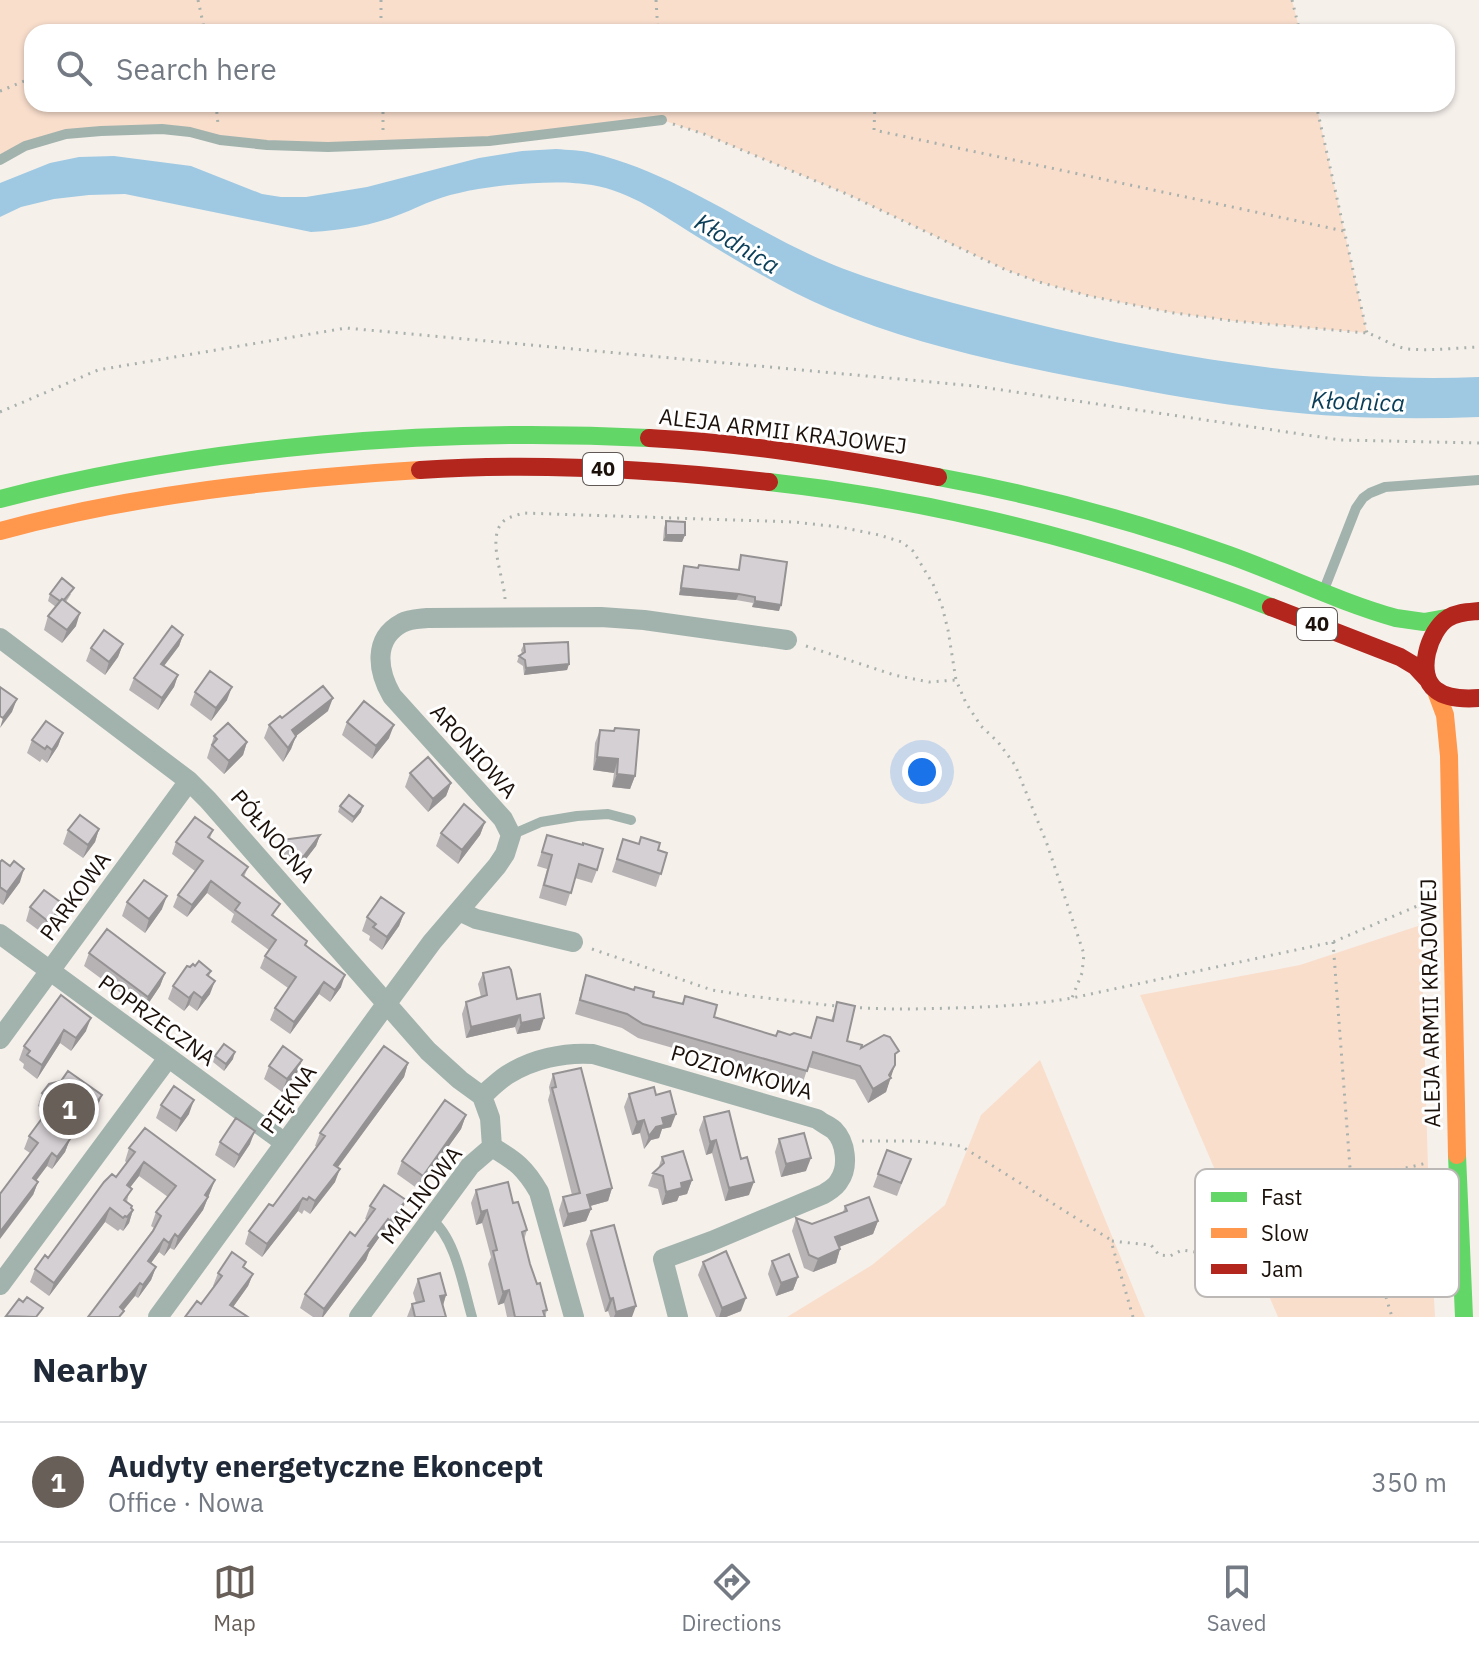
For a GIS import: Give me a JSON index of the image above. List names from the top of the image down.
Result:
{
  "streets": {
    "main road": ["ALEJA ARMII KRAJOWEJ", "40"],
    "street": [
      "ARONIOWA",
      "PÓŁNOCNA",
      "PARKOWA",
      "POPRZECZNA",
      "POZIOMKOWA",
      "PIĘKNA",
      "MALINOWA"
    ]
  },
  "crossings": [
    ["ALEJA ARMII KRAJOWEJ", "40"],
    ["ARONIOWA", "PIĘKNA"],
    ["PÓŁNOCNA", "PARKOWA"],
    ["PÓŁNOCNA", "POZIOMKOWA"],
    ["PÓŁNOCNA", "PIĘKNA"],
    ["PÓŁNOCNA", "MALINOWA"],
    ["PARKOWA", "POPRZECZNA"],
    ["POPRZECZNA", "PIĘKNA"],
    ["POZIOMKOWA", "MALINOWA"]
  ],
  "water": ["Kłodnica"],
  "legend": ["Fast", "Slow", "Jam"],
  "page": {
    "search": "Search here",
    "pins": "1",
    "heading": "Nearby",
    "list": [
      {
        "mark": "1",
        "name": "Audyty energetyczne Ekoncept",
        "note": "Office · Nowa",
        "value": "350 m"
      }
    ],
    "nav": ["Map", "Directions", "Saved"]
  }
}
